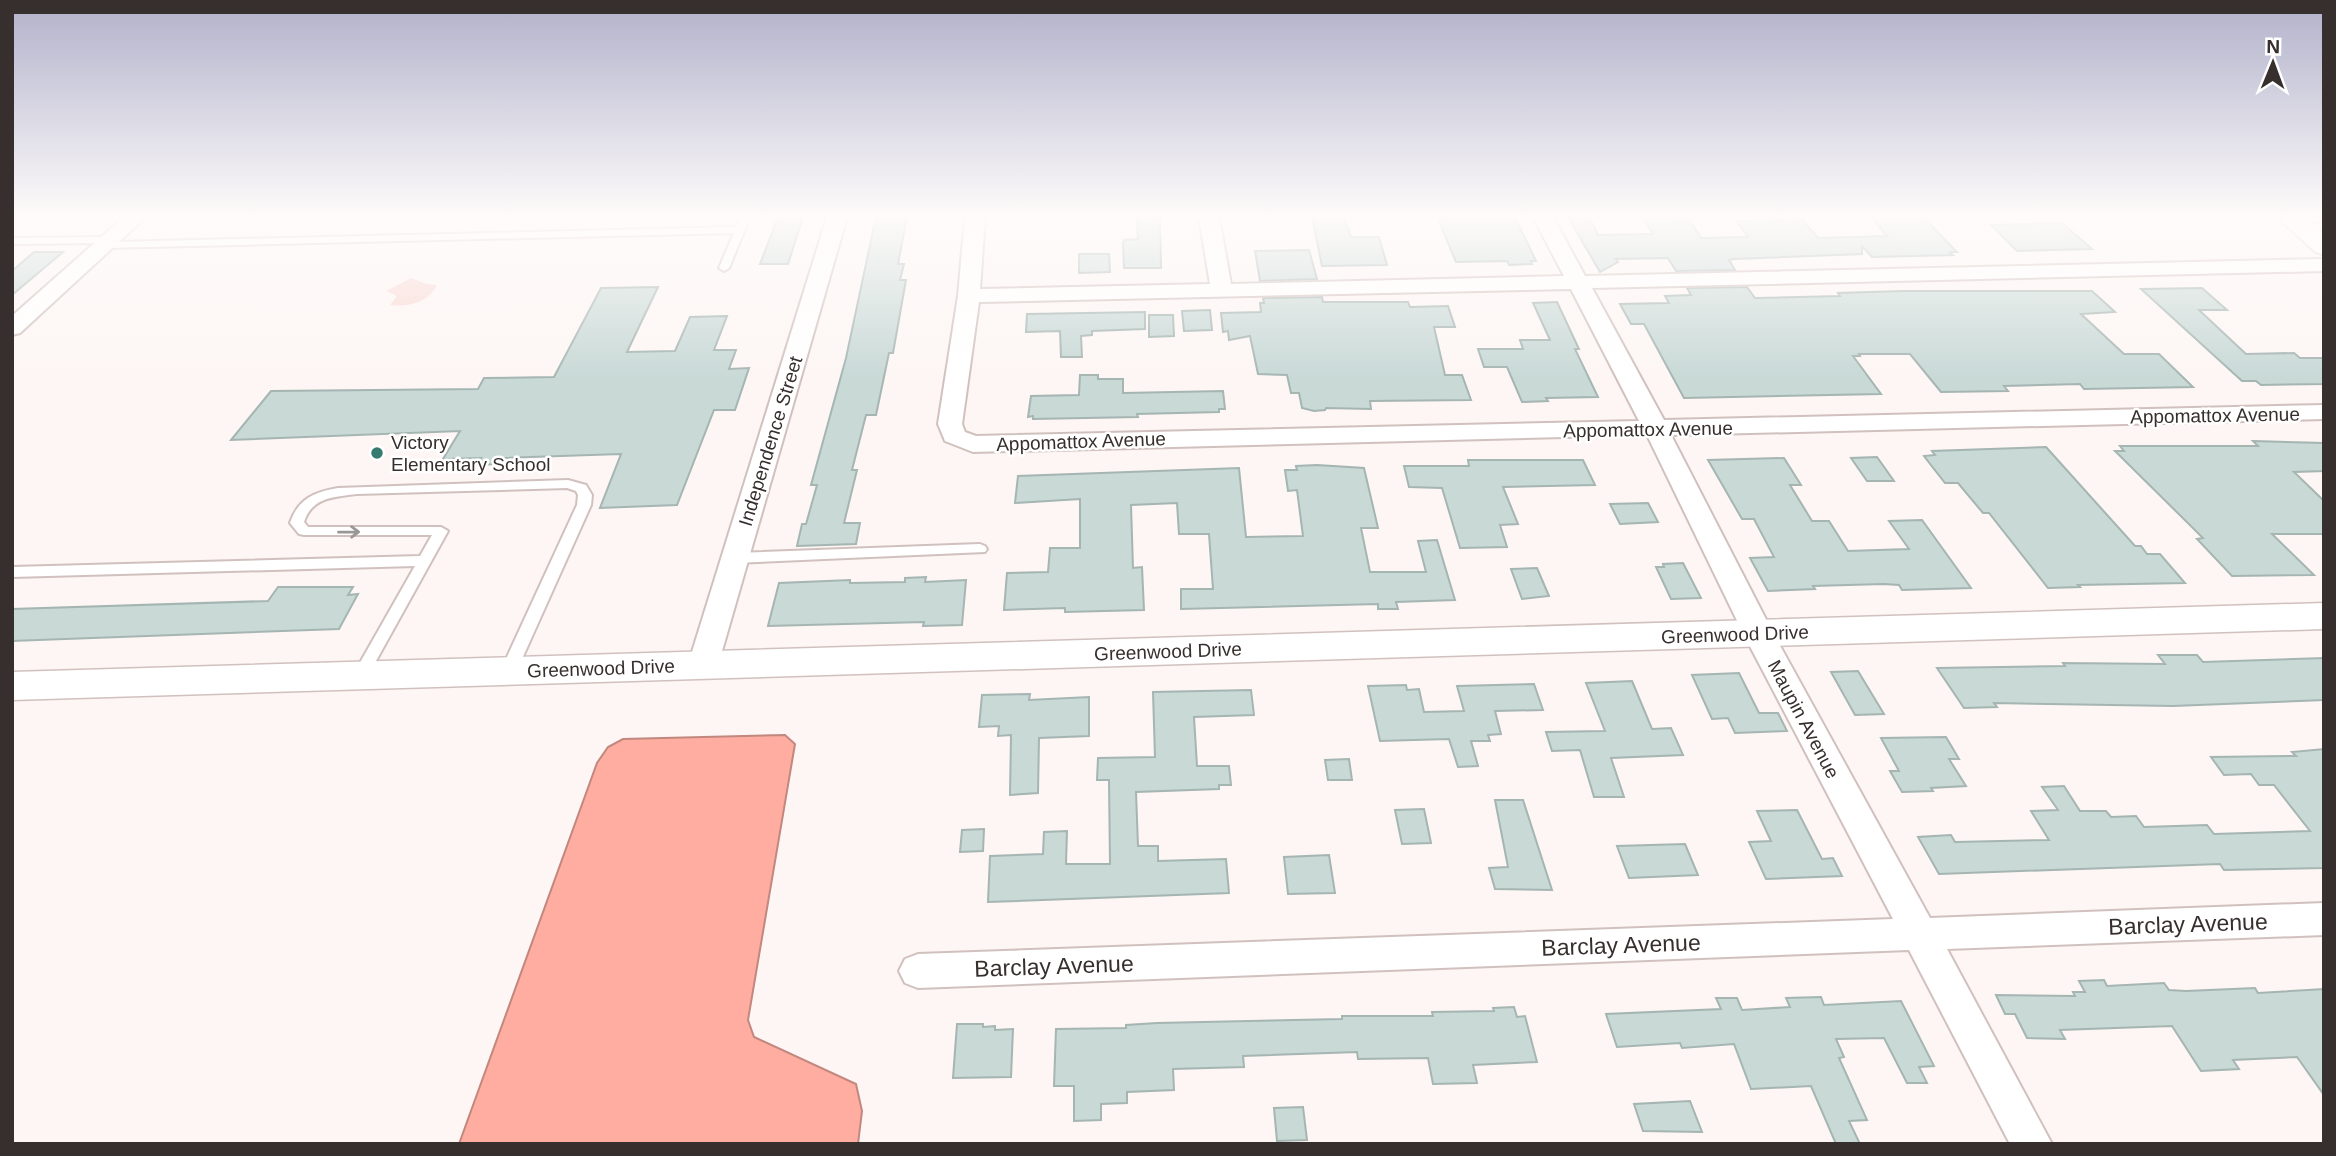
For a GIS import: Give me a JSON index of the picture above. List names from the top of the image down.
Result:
{
  "streets": {
    "street": [
      "Appomattox Avenue",
      "Independence Street",
      "Greenwood Drive",
      "Maupin Avenue",
      "Barclay Avenue"
    ]
  },
  "crossings": [
    ["Appomattox Avenue", "Maupin Avenue"],
    ["Independence Street", "Greenwood Drive"],
    ["Greenwood Drive", "Maupin Avenue"],
    ["Maupin Avenue", "Barclay Avenue"]
  ],
  "places": ["Victory Elementary School"],
  "north": "top"
}
